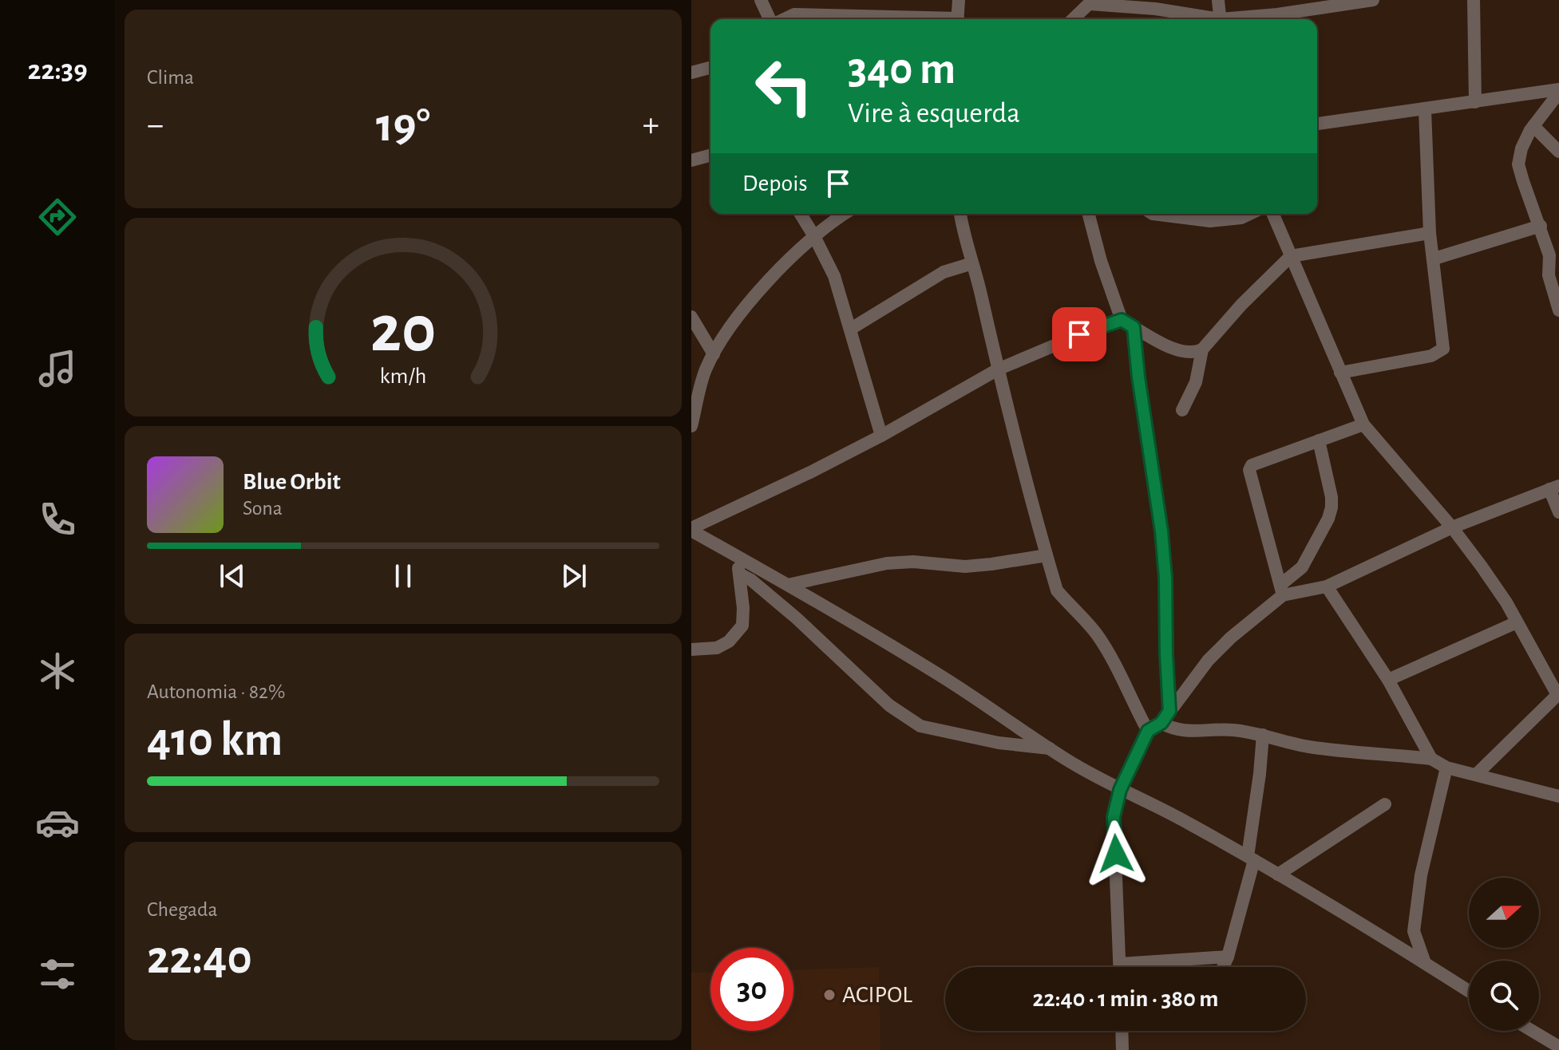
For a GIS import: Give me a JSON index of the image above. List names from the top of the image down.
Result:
{
  "places": ["ACIPOL"],
  "north": "right",
  "page": {
    "tabs": "22:39",
    "tile": [
      "Clima",
      ["Autonomia · 82%", "410 km"],
      ["Chegada", "22:40"]
    ],
    "turn": ["340 m", "Vire à esquerda"],
    "heat": ["−", "19°", "+"],
    "then": "Depois",
    "song": ["Blue Orbit", "Sona"],
    "limit": "30",
    "trip": "22:40 · 1 min · 380 m",
    "gauge": ["20", "km/h"]
  }
}
